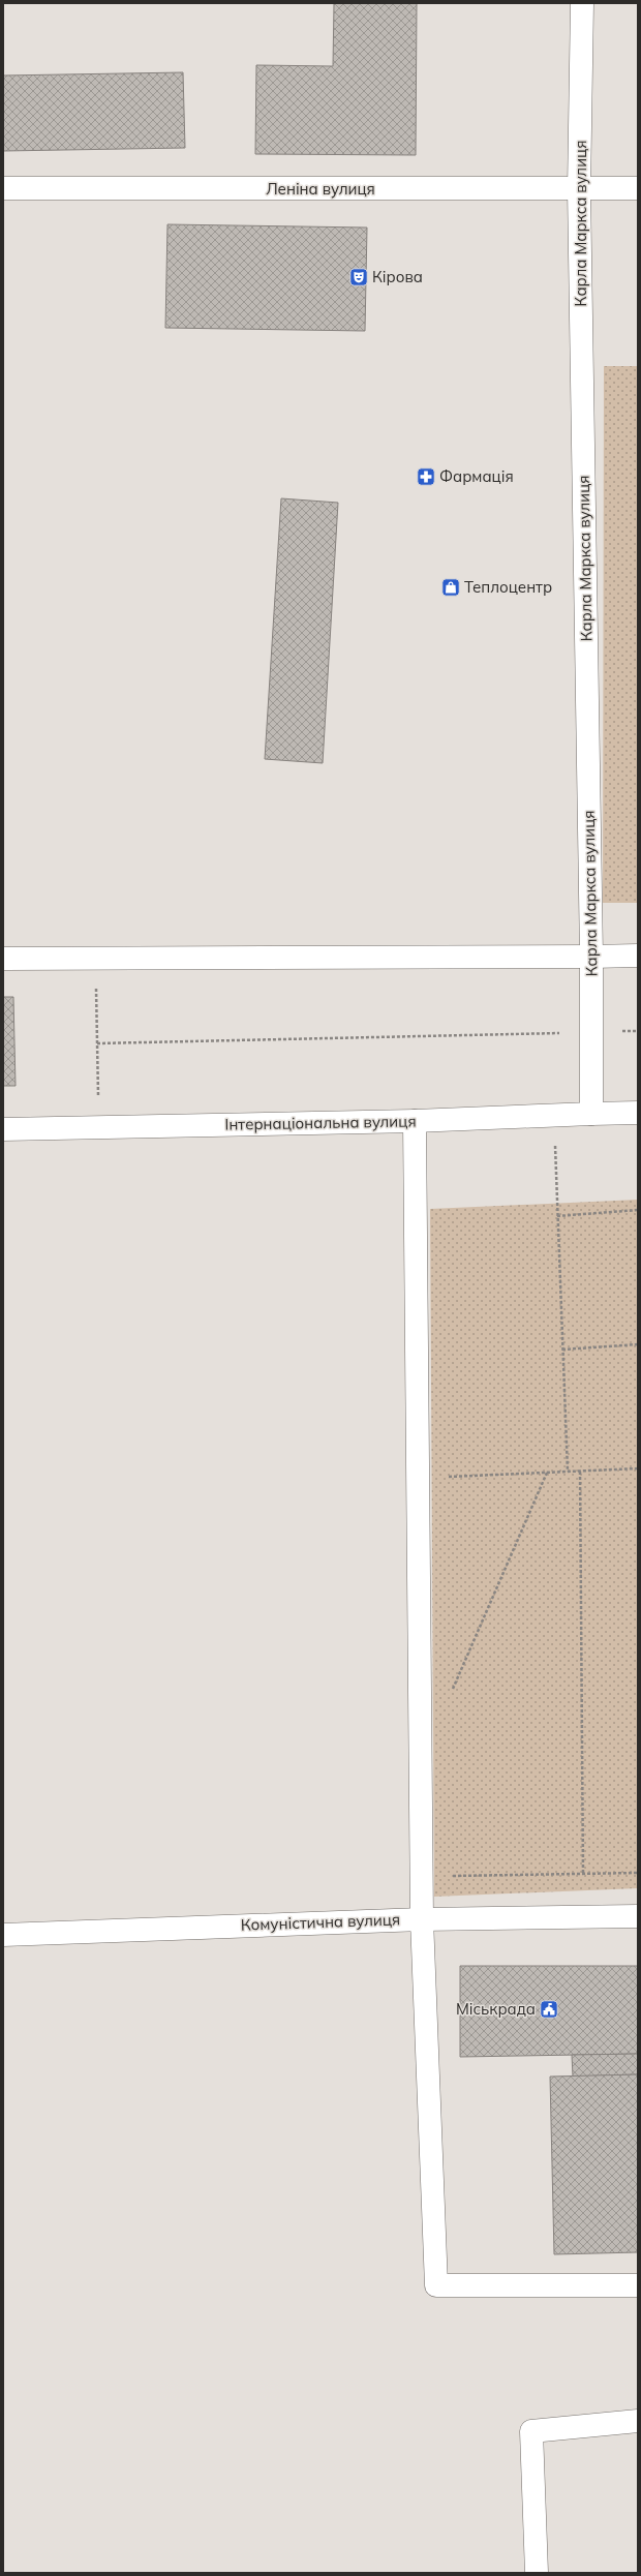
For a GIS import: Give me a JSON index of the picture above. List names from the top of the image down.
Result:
{
  "streets": {
    "street": [
      "Леніна вулиця",
      "Карла Маркса вулиця",
      "Інтернаціональна вулиця",
      "Комуністична вулиця"
    ]
  },
  "crossings": [
    ["Леніна вулиця", "Карла Маркса вулиця"],
    ["Карла Маркса вулиця", "Інтернаціональна вулиця"]
  ],
  "places": {
    "theatre": ["Кірова"],
    "pharmacy": ["Фармація"],
    "shop": ["Теплоцентр"],
    "public building": ["Міськрада"]
  }
}
